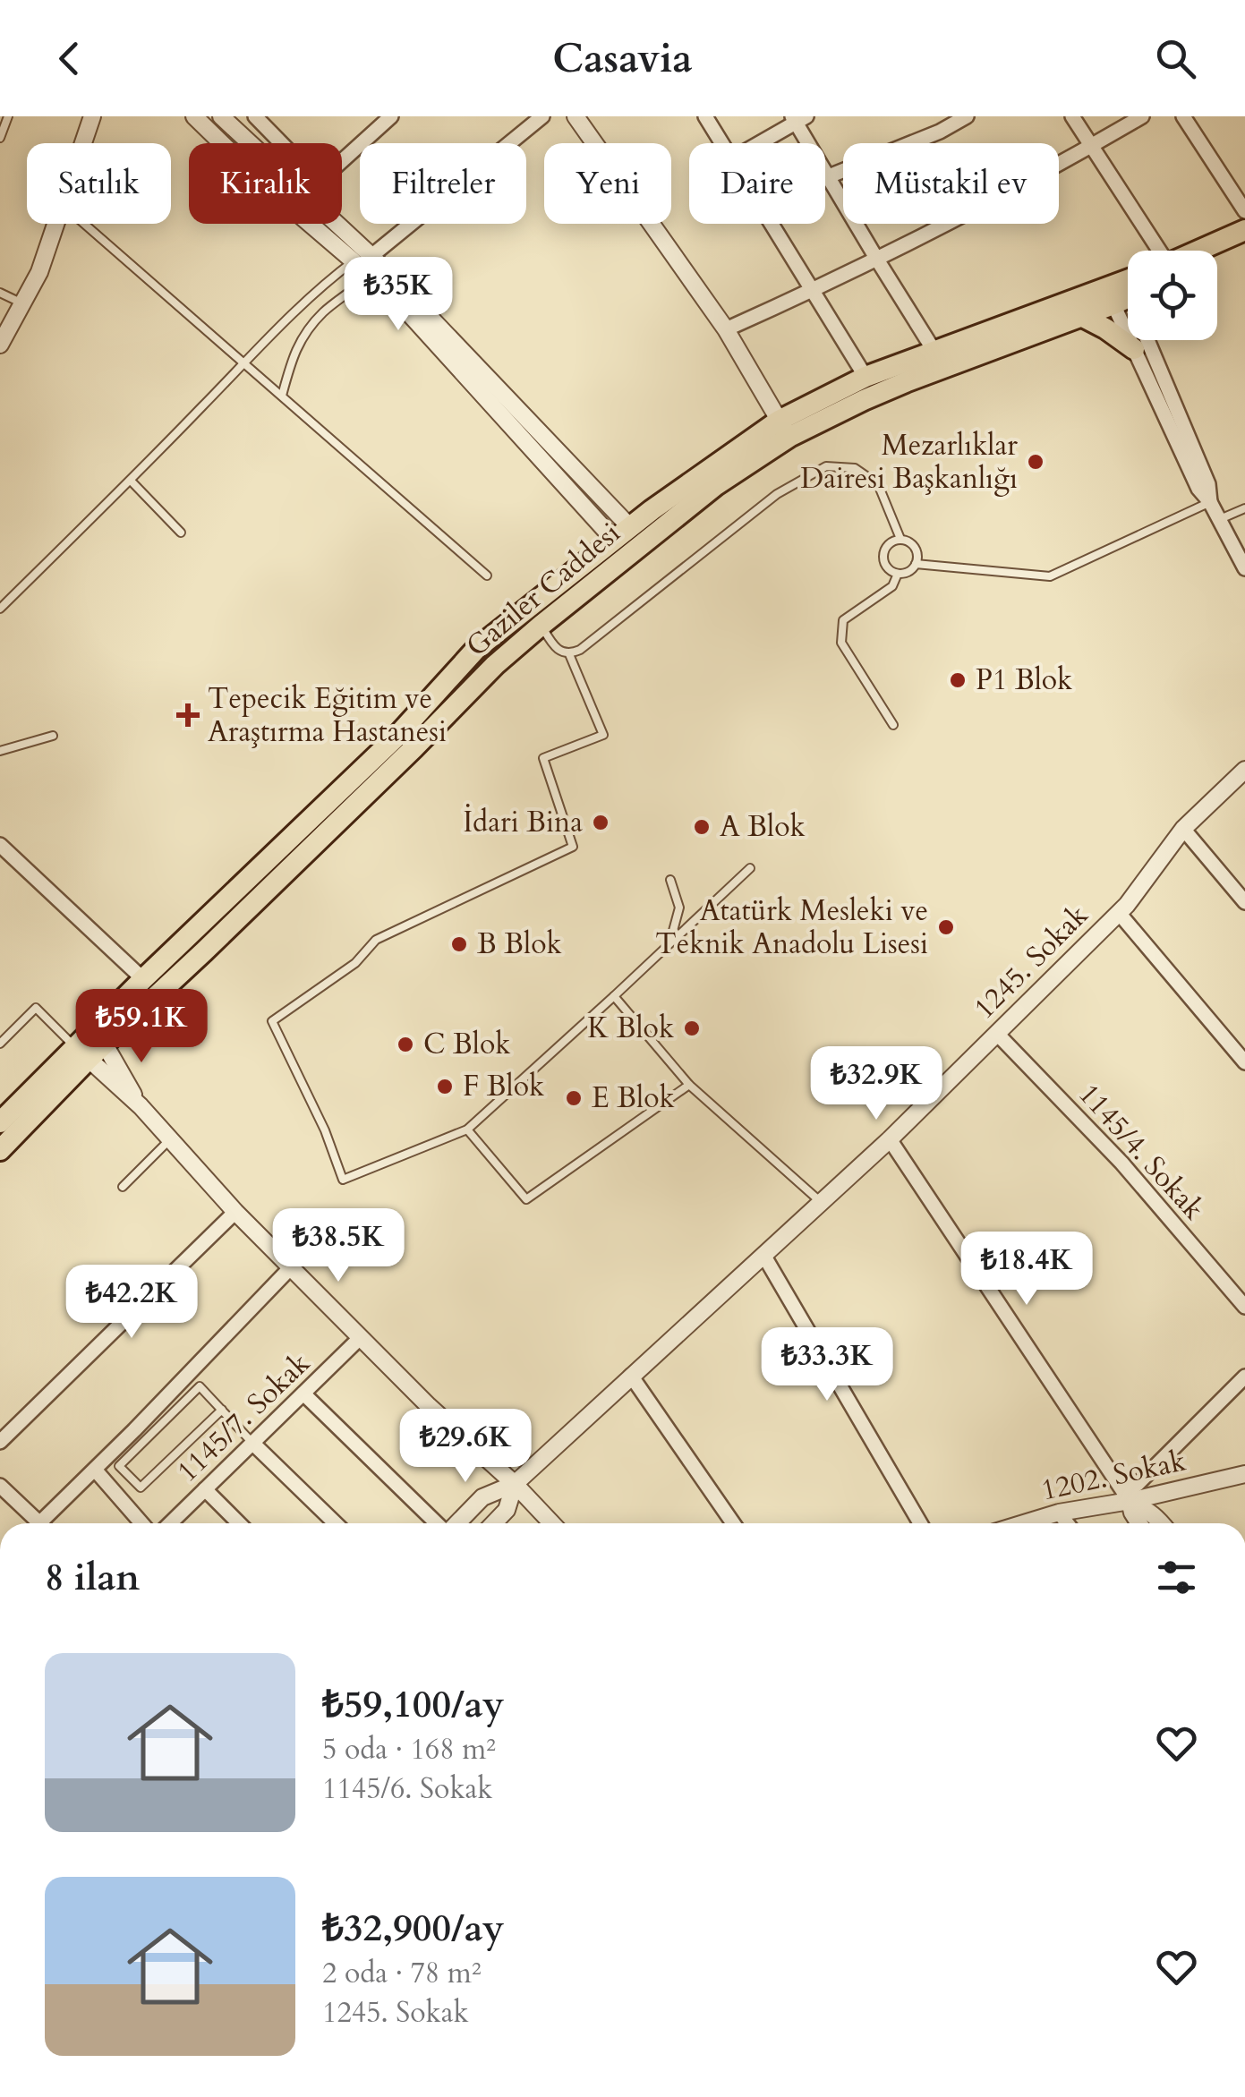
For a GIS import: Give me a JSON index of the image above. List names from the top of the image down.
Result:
{
  "streets": {
    "main road": ["Gaziler Caddesi"],
    "street": [
      "1245. Sokak",
      "1145/4. Sokak",
      "1145/7. Sokak",
      "1202. Sokak"
    ]
  },
  "crossings": [
    ["1245. Sokak", "1145/4. Sokak"]
  ],
  "places": {
    "other": [
      "Mezarlıklar Dairesi Başkanlığı",
      "P1 Blok",
      "İdari Bina",
      "A Blok",
      "Atatürk Mesleki ve Teknik Anadolu Lisesi",
      "B Blok",
      "K Blok",
      "C Blok",
      "F Blok",
      "E Blok"
    ],
    "health": ["Tepecik Eğitim ve Araştırma Hastanesi"]
  },
  "page": {
    "header": "Casavia",
    "chip": [
      "Satılık",
      "Kiralık",
      "Filtreler",
      "Yeni",
      "Daire",
      "Müstakil ev"
    ],
    "price": [
      "₺35K",
      "₺59.1K",
      "₺32.9K",
      "₺38.5K",
      "₺18.4K",
      "₺42.2K",
      "₺33.3K",
      "₺29.6K"
    ],
    "heading": "8 ilan",
    "list": [
      {
        "name": "₺59,100/ay",
        "note": "5 oda · 168 m² · 1145/6. Sokak"
      },
      {
        "name": "₺32,900/ay",
        "note": "2 oda · 78 m² · 1245. Sokak"
      }
    ]
  }
}
